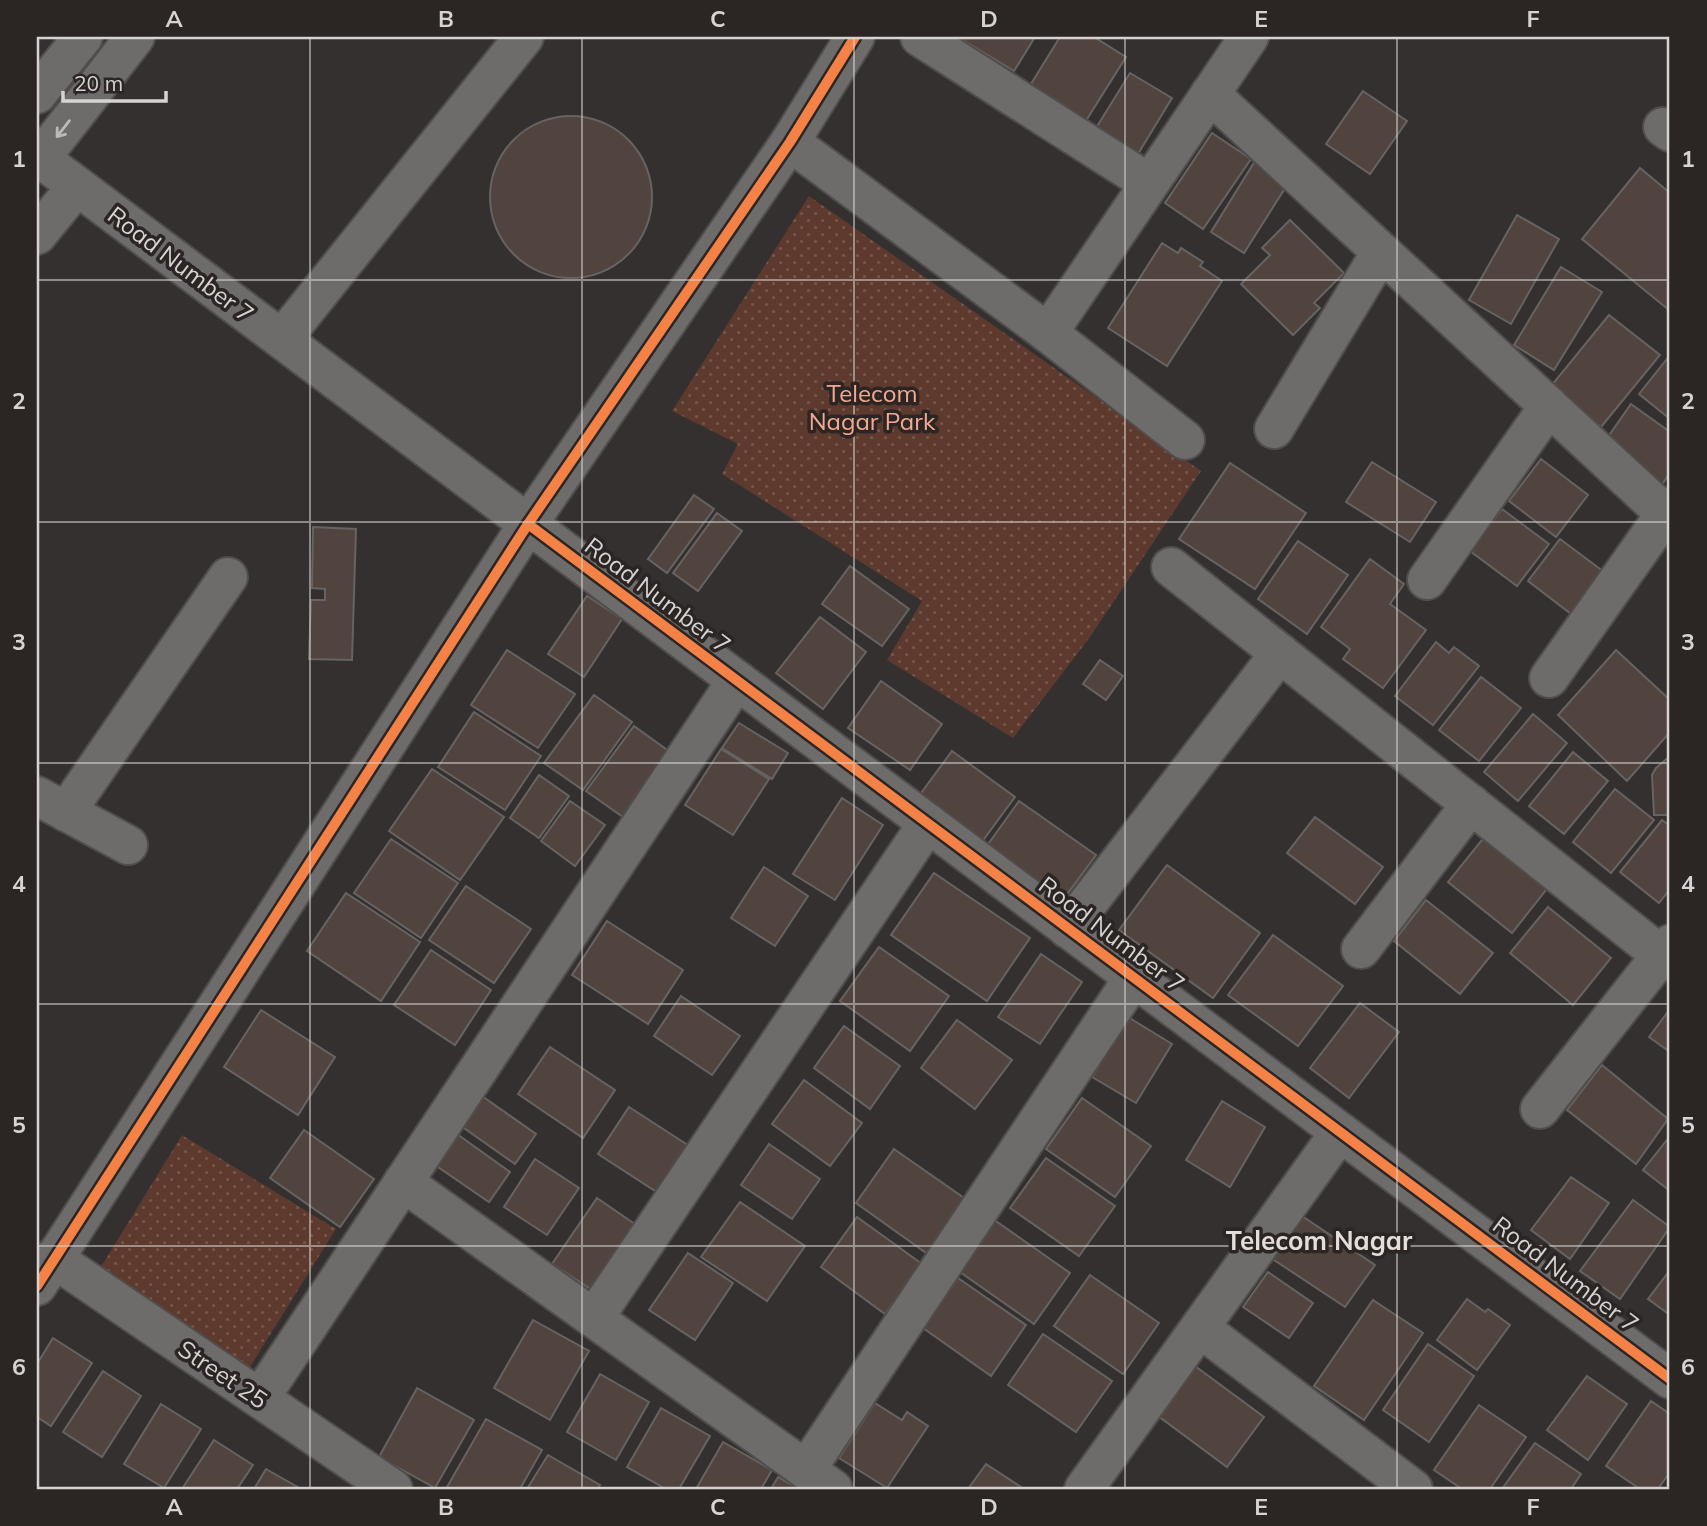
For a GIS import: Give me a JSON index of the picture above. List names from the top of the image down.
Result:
{
  "streets": {
    "street": ["Road Number 7", "Street 25"]
  },
  "districts": ["Telecom Nagar"],
  "parks": ["Telecom Nagar Park"],
  "scale_bar": "20 m",
  "grid": {
    "columns": [
      "A",
      "B",
      "C",
      "D",
      "E",
      "F"
    ],
    "rows": [
      "1",
      "2",
      "3",
      "4",
      "5",
      "6"
    ]
  }
}
